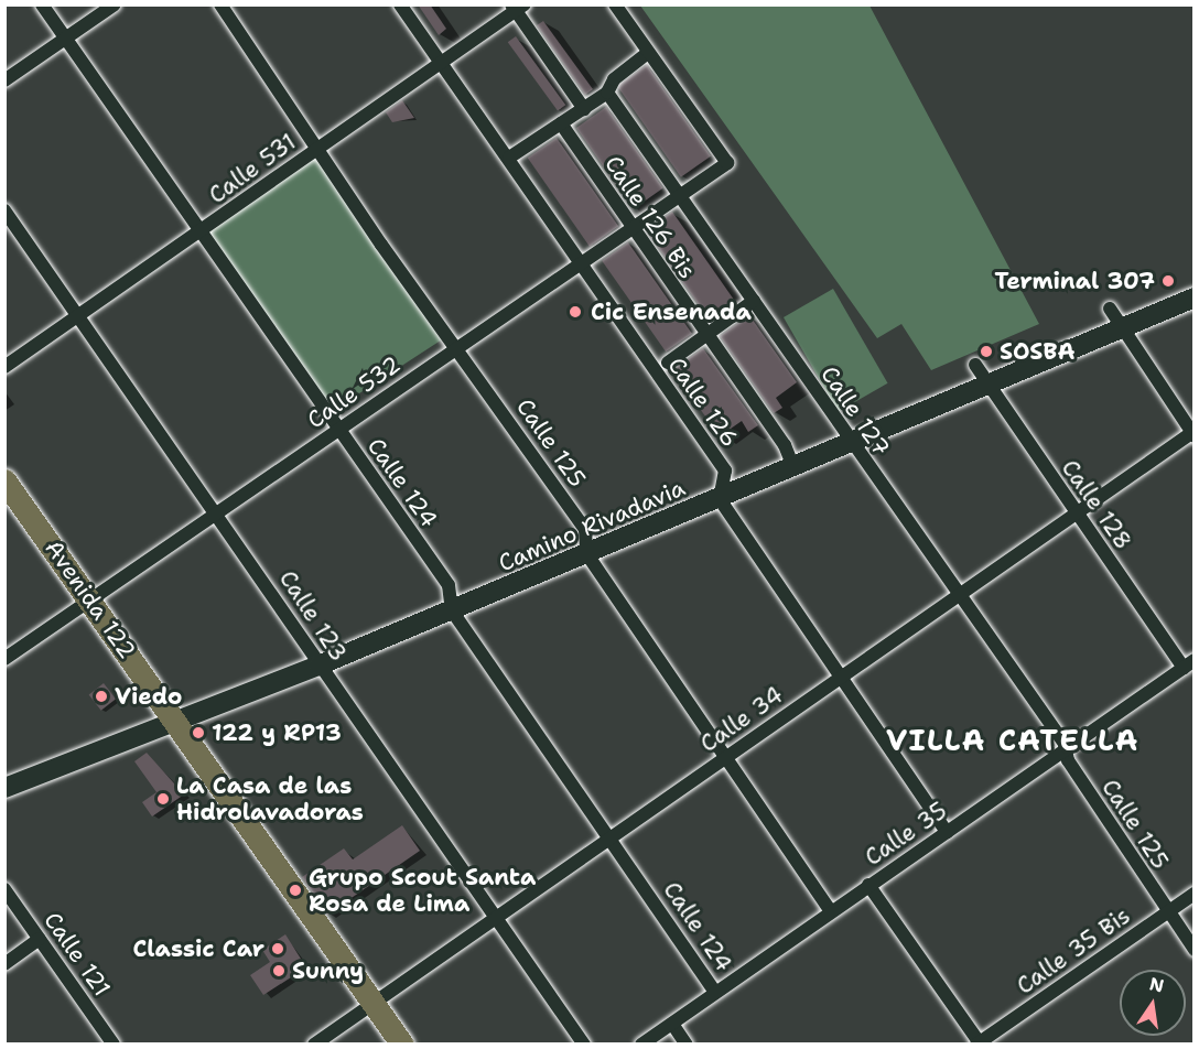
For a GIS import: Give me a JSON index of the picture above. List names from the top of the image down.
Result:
{
  "streets": {
    "highway": ["Avenida 122"],
    "main road": ["Camino Rivadavia"],
    "street": [
      "Calle 531",
      "Calle 126 Bis",
      "Calle 532",
      "Calle 126",
      "Calle 127",
      "Calle 125",
      "Calle 124",
      "Calle 128",
      "Calle 123",
      "Calle 34",
      "Calle 35",
      "Calle 35 Bis",
      "Calle 121"
    ]
  },
  "crossings": [
    ["Calle 531", "Calle 126"],
    ["Calle 531", "Calle 125"],
    ["Calle 531", "Calle 124"],
    ["Calle 531", "Calle 123"],
    ["Calle 126 Bis", "Calle 532"],
    ["Calle 126 Bis", "Camino Rivadavia"],
    ["Calle 532", "Calle 126"],
    ["Calle 532", "Calle 127"],
    ["Calle 532", "Calle 125"],
    ["Calle 532", "Calle 124"],
    ["Calle 532", "Avenida 122"],
    ["Calle 532", "Calle 123"],
    ["Calle 126", "Camino Rivadavia"],
    ["Calle 127", "Calle 125"],
    ["Calle 127", "Camino Rivadavia"],
    ["Calle 127", "Calle 34"],
    ["Calle 127", "Calle 35"],
    ["Calle 125", "Camino Rivadavia"],
    ["Calle 125", "Calle 34"],
    ["Calle 125", "Calle 35"],
    ["Calle 125", "Calle 35 Bis"],
    ["Calle 124", "Camino Rivadavia"],
    ["Calle 124", "Calle 34"],
    ["Calle 124", "Calle 35"],
    ["Calle 128", "Camino Rivadavia"],
    ["Calle 128", "Calle 34"],
    ["Calle 128", "Calle 35"],
    ["Camino Rivadavia", "Avenida 122"],
    ["Camino Rivadavia", "Calle 123"],
    ["Avenida 122", "Calle 34"],
    ["Calle 123", "Calle 34"]
  ],
  "districts": ["VILLA CATELLA"],
  "places": [
    "Terminal 307",
    "Cic Ensenada",
    "SOSBA",
    "Viedo",
    "122 y RP13",
    "La Casa de las Hidrolavadoras",
    "Grupo Scout Santa Rosa de Lima",
    "Classic Car",
    "Sunny"
  ],
  "north": "top"
}
